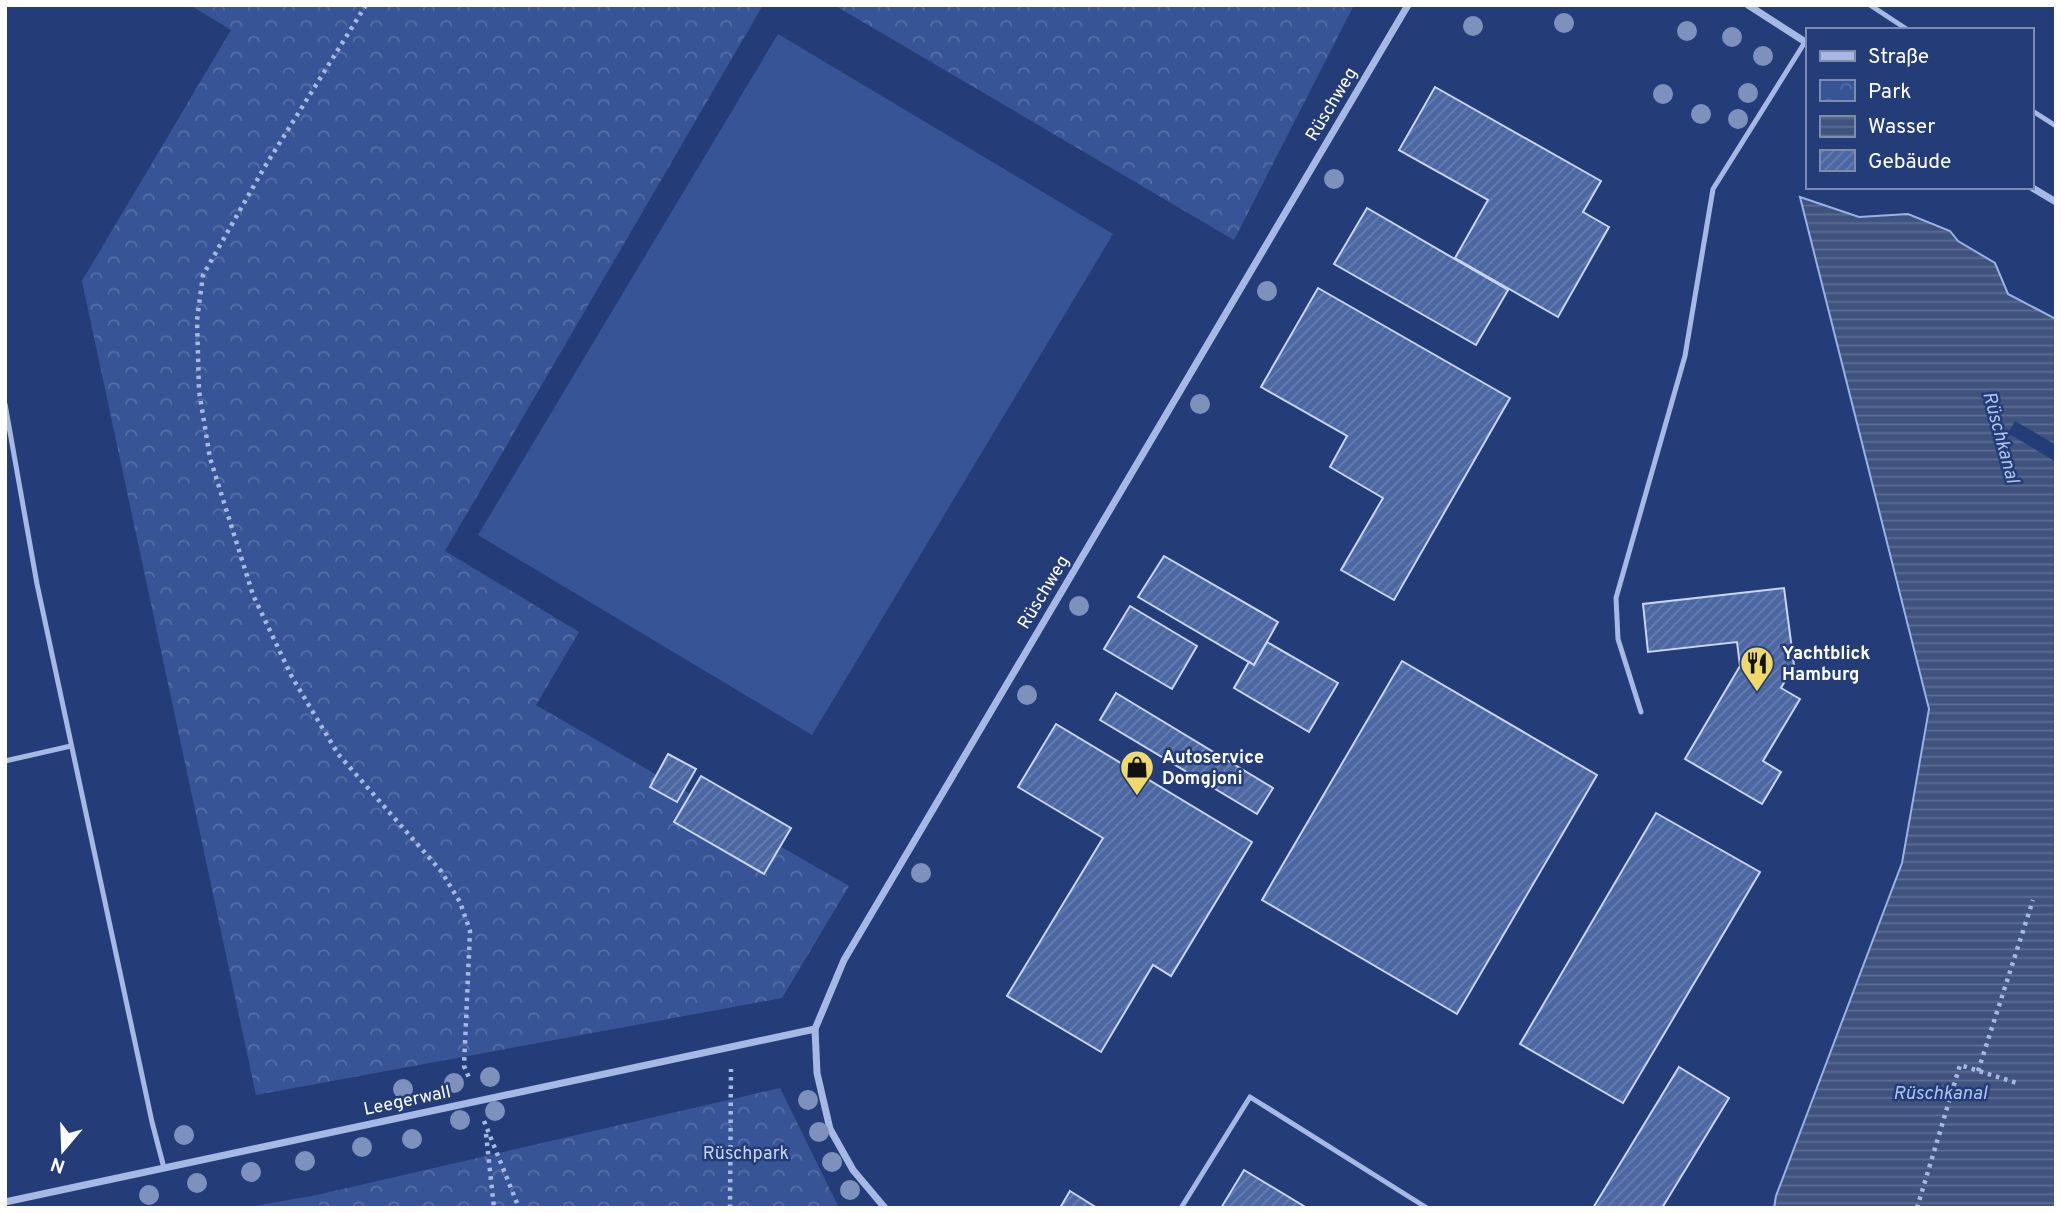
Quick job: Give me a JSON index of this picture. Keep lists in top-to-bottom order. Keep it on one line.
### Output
{"streets":{"street":["Rüschweg","Leegerwall"]},"crossings":[["Rüschweg","Leegerwall"]],"water":["Rüschkanal"],"parks":["Rüschpark"],"places":{"restaurant":["Yachtblick Hamburg"],"shop":["Autoservice Domgjoni"]},"legend":["Straße","Park","Wasser","Gebäude"],"north":"bottom"}
